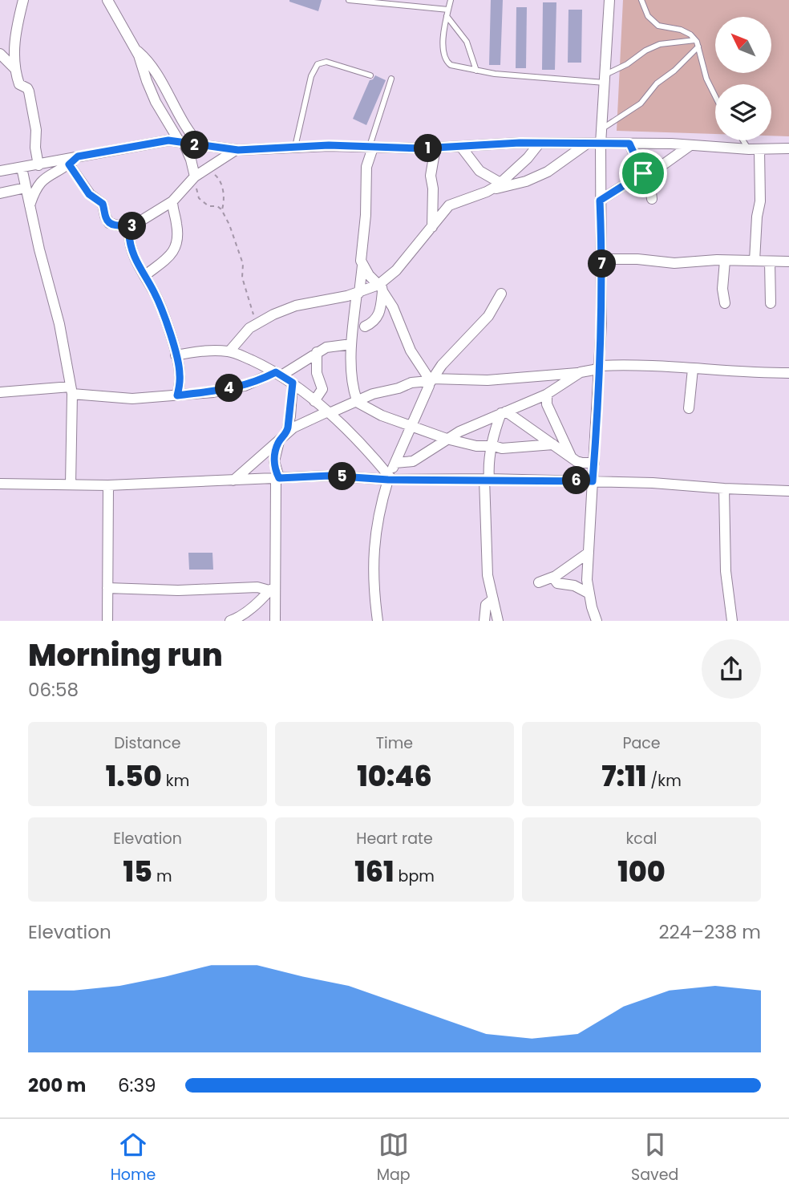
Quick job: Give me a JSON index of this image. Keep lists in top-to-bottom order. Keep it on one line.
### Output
{"north":"top left","page":{"pins":["2","1","3","7","4","5","6"],"heading":["Morning run","06:58"],"stats":[["Distance","1.50 km"],["Time","10:46"],["Pace","7:11 /km"],["Elevation","15 m"],["Heart rate","161 bpm"],["kcal","100"]],"chart":["Elevation","224–238 m"],"list":[{"name":"200 m","note":"6:39"}],"tabs":["Home","Map","Saved"]}}
